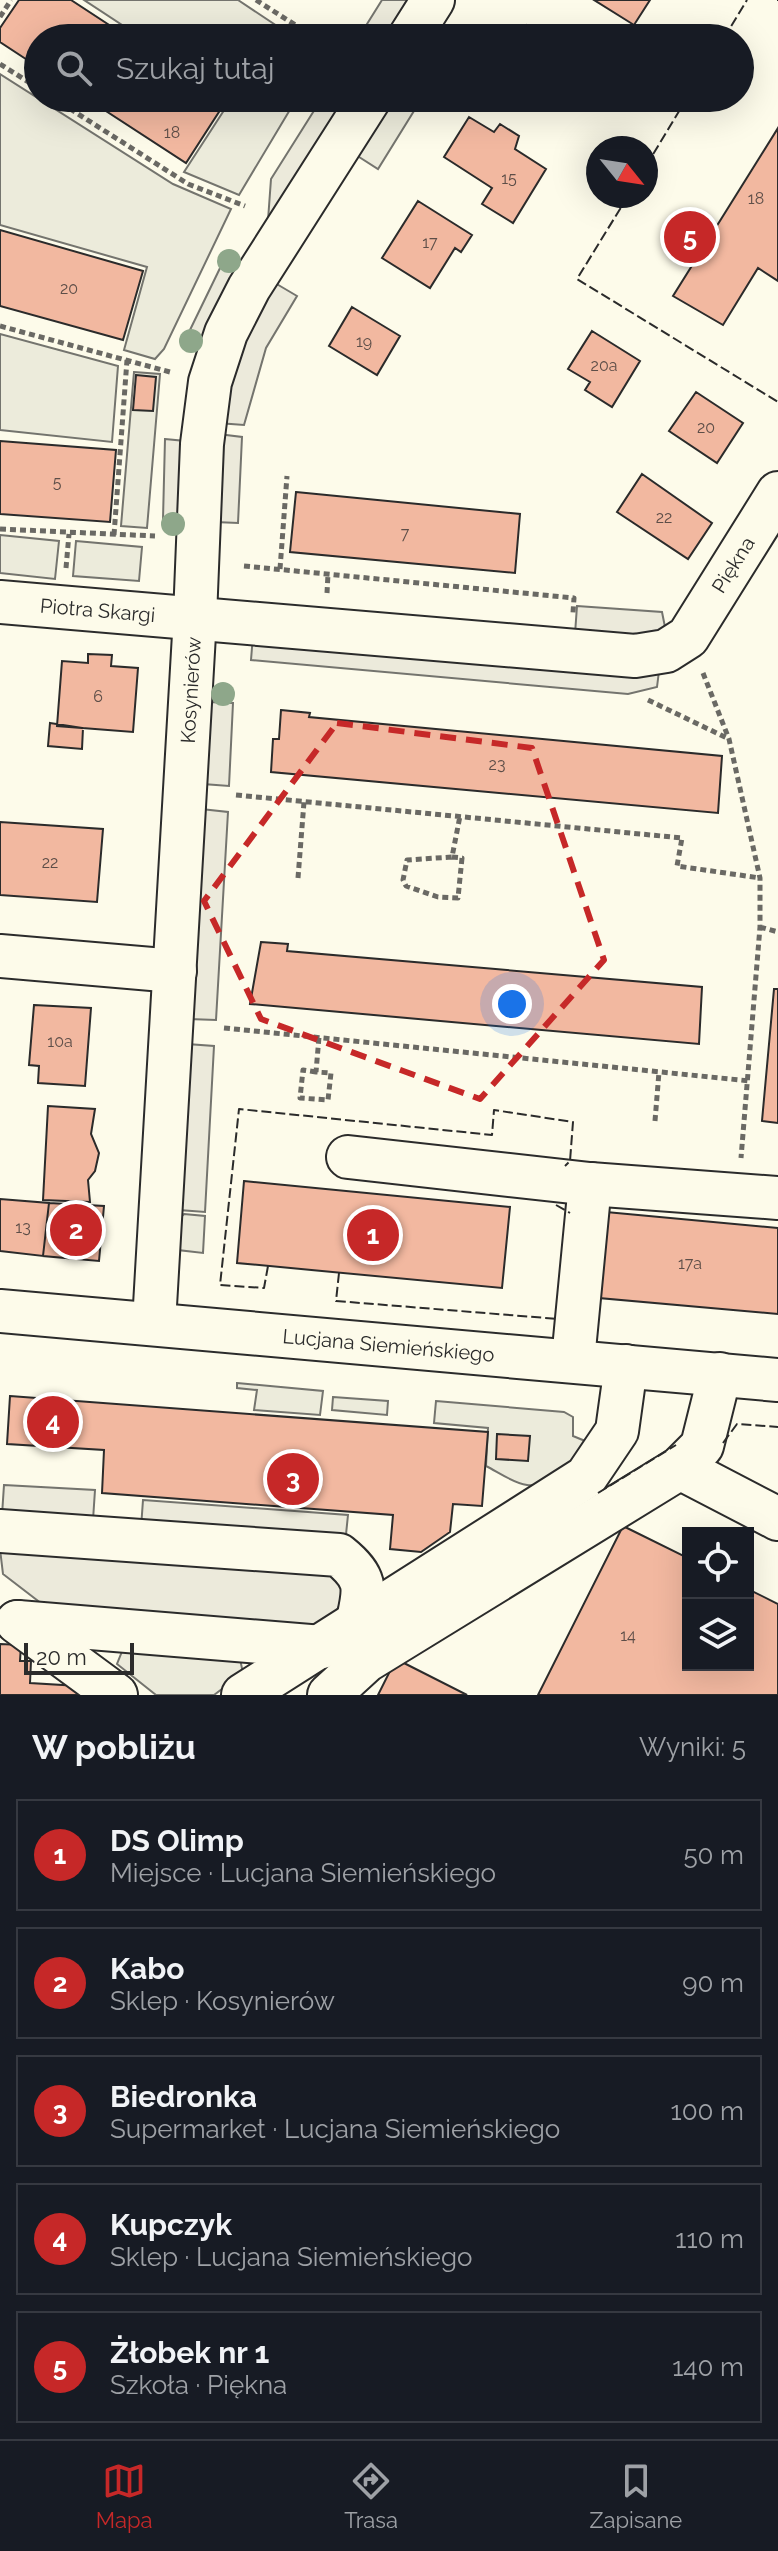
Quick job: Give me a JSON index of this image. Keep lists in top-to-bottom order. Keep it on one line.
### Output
{"streets":{"street":["Piękna","Piotra Skargi","Kosynierów","Lucjana Siemieńskiego"]},"crossings":[["Piękna","Piotra Skargi"],["Piotra Skargi","Kosynierów"],["Kosynierów","Lucjana Siemieńskiego"]],"house_numbers":["18","15","18","17","20","19","20a","20","5","22","7","6","23","22","10a","13","17a","14"],"scale_bar":"20 m","north":"bottom right","page":{"search":"Szukaj tutaj","pins":["5","2","1","4","3"],"scale":"20 m","heading":["W pobliżu","Wyniki: 5"],"list":[{"mark":"1","name":"DS Olimp","note":"Miejsce · Lucjana Siemieńskiego","value":"50 m"},{"mark":"2","name":"Kabo","note":"Sklep · Kosynierów","value":"90 m"},{"mark":"3","name":"Biedronka","note":"Supermarket · Lucjana Siemieńskiego","value":"100 m"},{"mark":"4","name":"Kupczyk","note":"Sklep · Lucjana Siemieńskiego","value":"110 m"},{"mark":"5","name":"Żłobek nr 1","note":"Szkoła · Piękna","value":"140 m"}],"nav":["Mapa","Trasa","Zapisane"]}}
